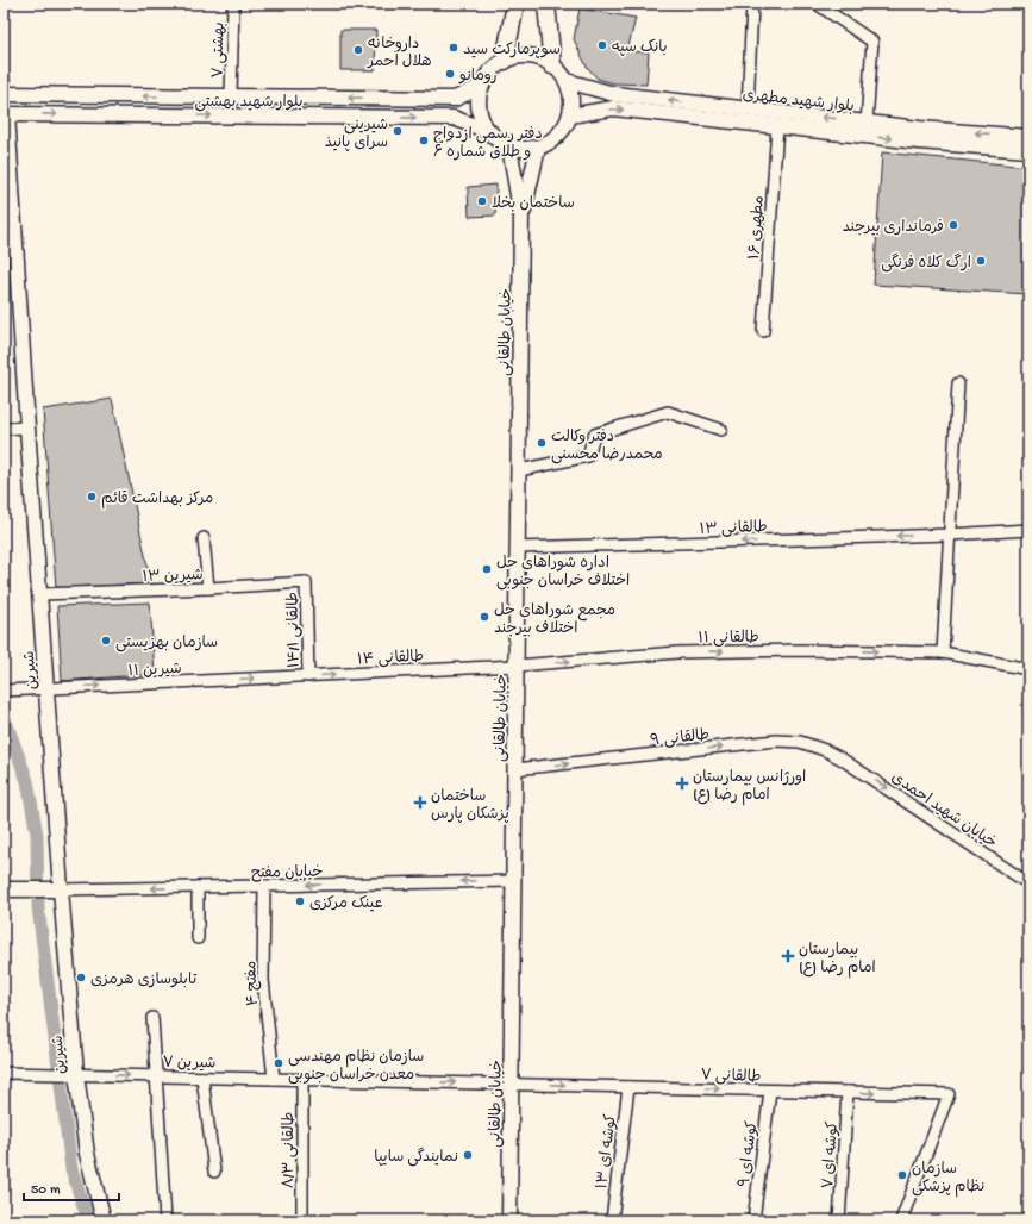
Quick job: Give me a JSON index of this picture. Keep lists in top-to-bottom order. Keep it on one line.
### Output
{"streets":{"main road":["بلوار شهید مطهری","بلوار شهید بهشتی","خیابان طالقانی","شیرین"],"street":["بهشتی ۷","مطهری ۱۶","طالقانی ۱۳","شیرین ۱۳","طالقانی ۱۴/۱","طالقانی ۱۱","طالقانی ۱۴","شیرین ۱۱","طالقانی ۹","خیابان شهید احمدی","خیابان مفتح","مفتح ۴","شیرین ۷","طالقانی ۷","طالقانی ۸/۳","کوشه ای ۱۳","کوشه ای ۹","کوشه ای ۷"]},"crossings":[["بهشتی ۷","بلوار شهید بهشتی"],["بلوار شهید مطهری","بلوار شهید بهشتی"],["بلوار شهید مطهری","مطهری ۱۶"],["بلوار شهید بهشتی","شیرین"],["خیابان طالقانی","طالقانی ۱۳"],["خیابان طالقانی","طالقانی ۱۱"],["خیابان طالقانی","طالقانی ۱۴"],["خیابان طالقانی","طالقانی ۹"],["خیابان طالقانی","خیابان مفتح"],["خیابان طالقانی","شیرین ۷"],["خیابان طالقانی","طالقانی ۷"],["شیرین ۱۳","طالقانی ۱۴/۱"],["شیرین ۱۳","شیرین"],["طالقانی ۱۴/۱","طالقانی ۱۴"],["طالقانی ۱۱","طالقانی ۱۴"],["طالقانی ۱۴","شیرین ۱۱"],["شیرین ۱۱","شیرین"],["شیرین","خیابان مفتح"],["شیرین","شیرین ۷"],["طالقانی ۹","خیابان شهید احمدی"],["خیابان مفتح","مفتح ۴"],["مفتح ۴","شیرین ۷"],["شیرین ۷","طالقانی ۷"],["شیرین ۷","طالقانی ۸/۳"],["طالقانی ۷","کوشه ای ۱۳"],["طالقانی ۷","کوشه ای ۹"],["طالقانی ۷","کوشه ای ۷"]],"one_way":["طالقانی ۱۳","طالقانی ۱۱","طالقانی ۱۴","شیرین ۱۱","طالقانی ۹","خیابان شهید احمدی","خیابان مفتح","شیرین ۷"],"places":{"other":["بانک سپه","سوپرمارکت سید","داروخانه هلال احمر","رومانو","شیرینی سرای پانیذ","دفتر رسمی ازدواج و طلاق شماره ۶","ساختمان بخلا","فرمانداری بیرجند","ارگ کلاه فرنگی","دفتر وکالت محمدرضا محسنی","مرکز بهداشت قائم","اداره شوراهای حل اختلاف خراسان جنوبی","مجمع شوراهای حل اختلاف بیرجند","سازمان بهزیستی","عینک مرکزی","تابلوسازی هرمزی","سازمان نظام مهندسی معدن خراسان جنوبی","نمایندگی سایپا","سازمان نظام پزشکی"],"health":["اورژانس بیمارستان امام رضا (ع)","ساختمان پزشکان پارس","بیمارستان امام رضا (ع)"]},"scale_bar":"50 m"}
